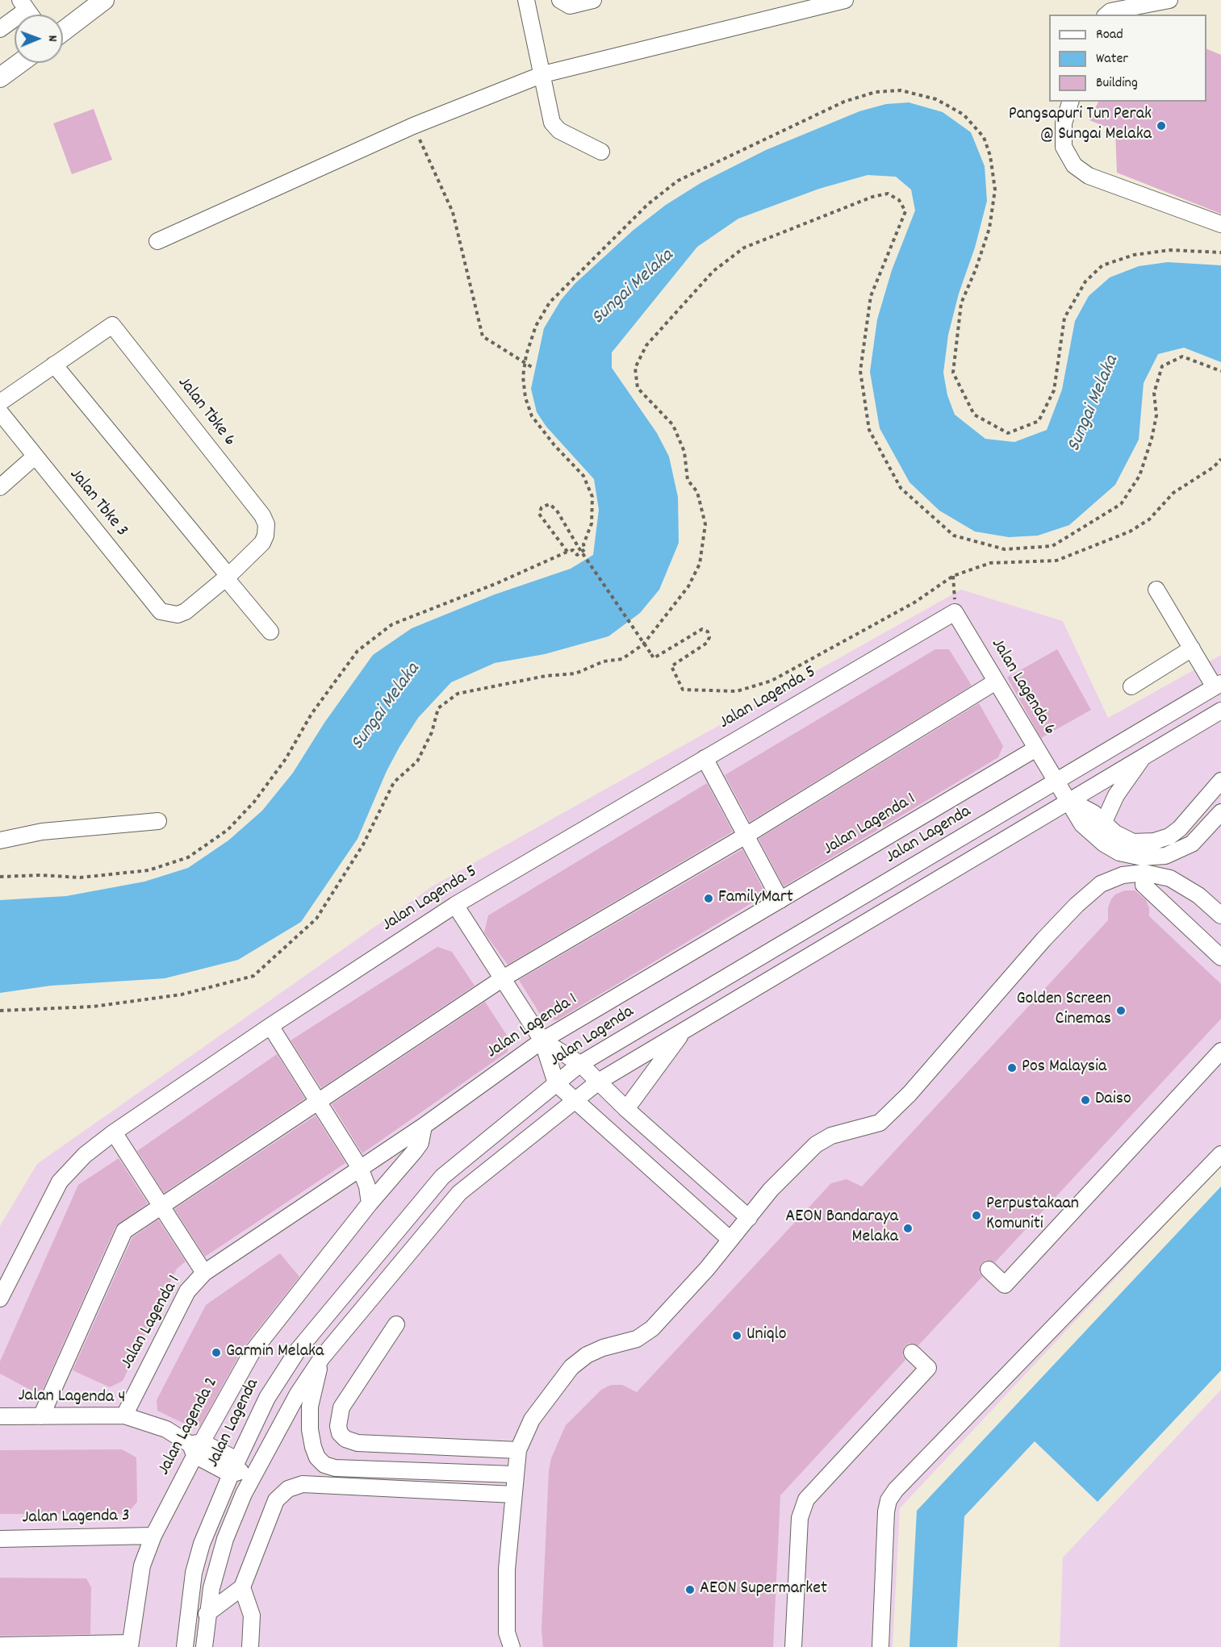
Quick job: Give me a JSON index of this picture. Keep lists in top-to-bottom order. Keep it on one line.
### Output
{"streets":{"street":["Jalan Tbke 6","Jalan Tbke 3","Jalan Lagenda 6","Jalan Lagenda 5","Jalan Lagenda 1","Jalan Lagenda","Jalan Lagenda 4","Jalan Lagenda 2","Jalan Lagenda 3"]},"crossings":[["Jalan Tbke 6","Jalan Tbke 3"],["Jalan Lagenda 6","Jalan Lagenda 5"],["Jalan Lagenda 6","Jalan Lagenda 1"],["Jalan Lagenda 6","Jalan Lagenda"],["Jalan Lagenda 1","Jalan Lagenda 4"],["Jalan Lagenda 1","Jalan Lagenda 2"],["Jalan Lagenda","Jalan Lagenda 4"],["Jalan Lagenda 4","Jalan Lagenda 2"],["Jalan Lagenda 2","Jalan Lagenda 3"]],"water":["Sungai Melaka"],"places":["Pangsapuri Tun Perak @ Sungai Melaka","FamilyMart","Golden Screen Cinemas","Pos Malaysia","Daiso","Perpustakaan Komuniti","AEON Bandaraya Melaka","Uniqlo","Garmin Melaka","AEON Supermarket"],"legend":["Road","Water","Building"],"north":"right"}
